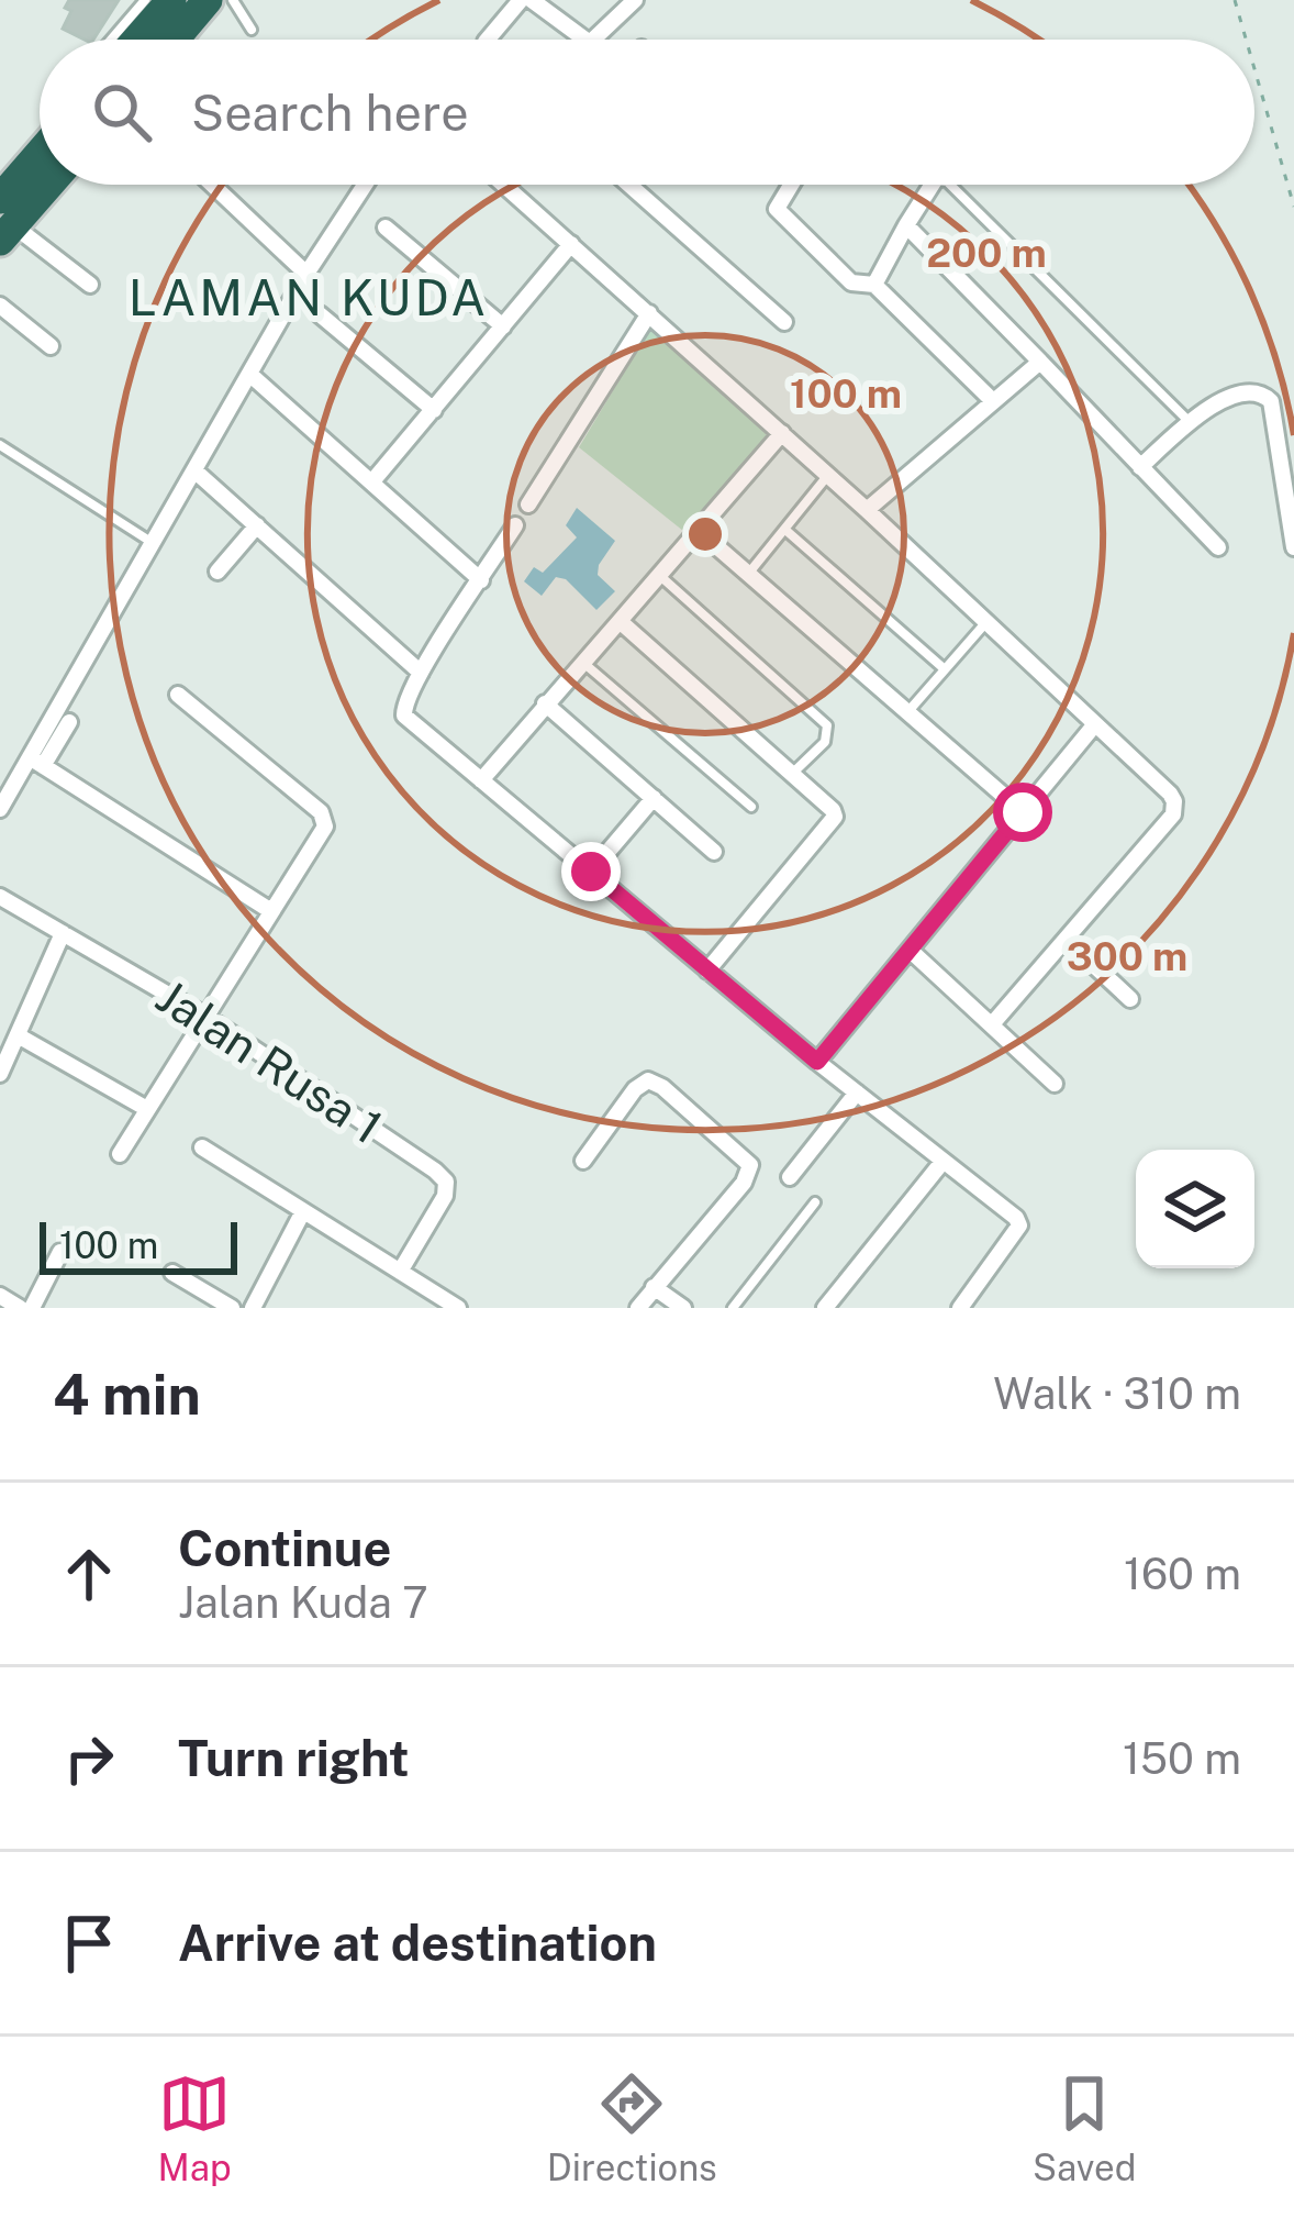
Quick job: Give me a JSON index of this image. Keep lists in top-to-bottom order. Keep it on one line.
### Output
{"streets":{"street":["Jalan Rusa 1"]},"districts":["LAMAN KUDA"],"scale_bar":"100 m","page":{"search":"Search here","scale":"100 m","heading":["4 min","Walk · 310 m"],"list":[["Continue","Jalan Kuda 7","160 m"],["Turn right","150 m"],"Arrive at destination"],"nav":["Map","Directions","Saved"]},"rings":["200 m","100 m","300 m"]}
